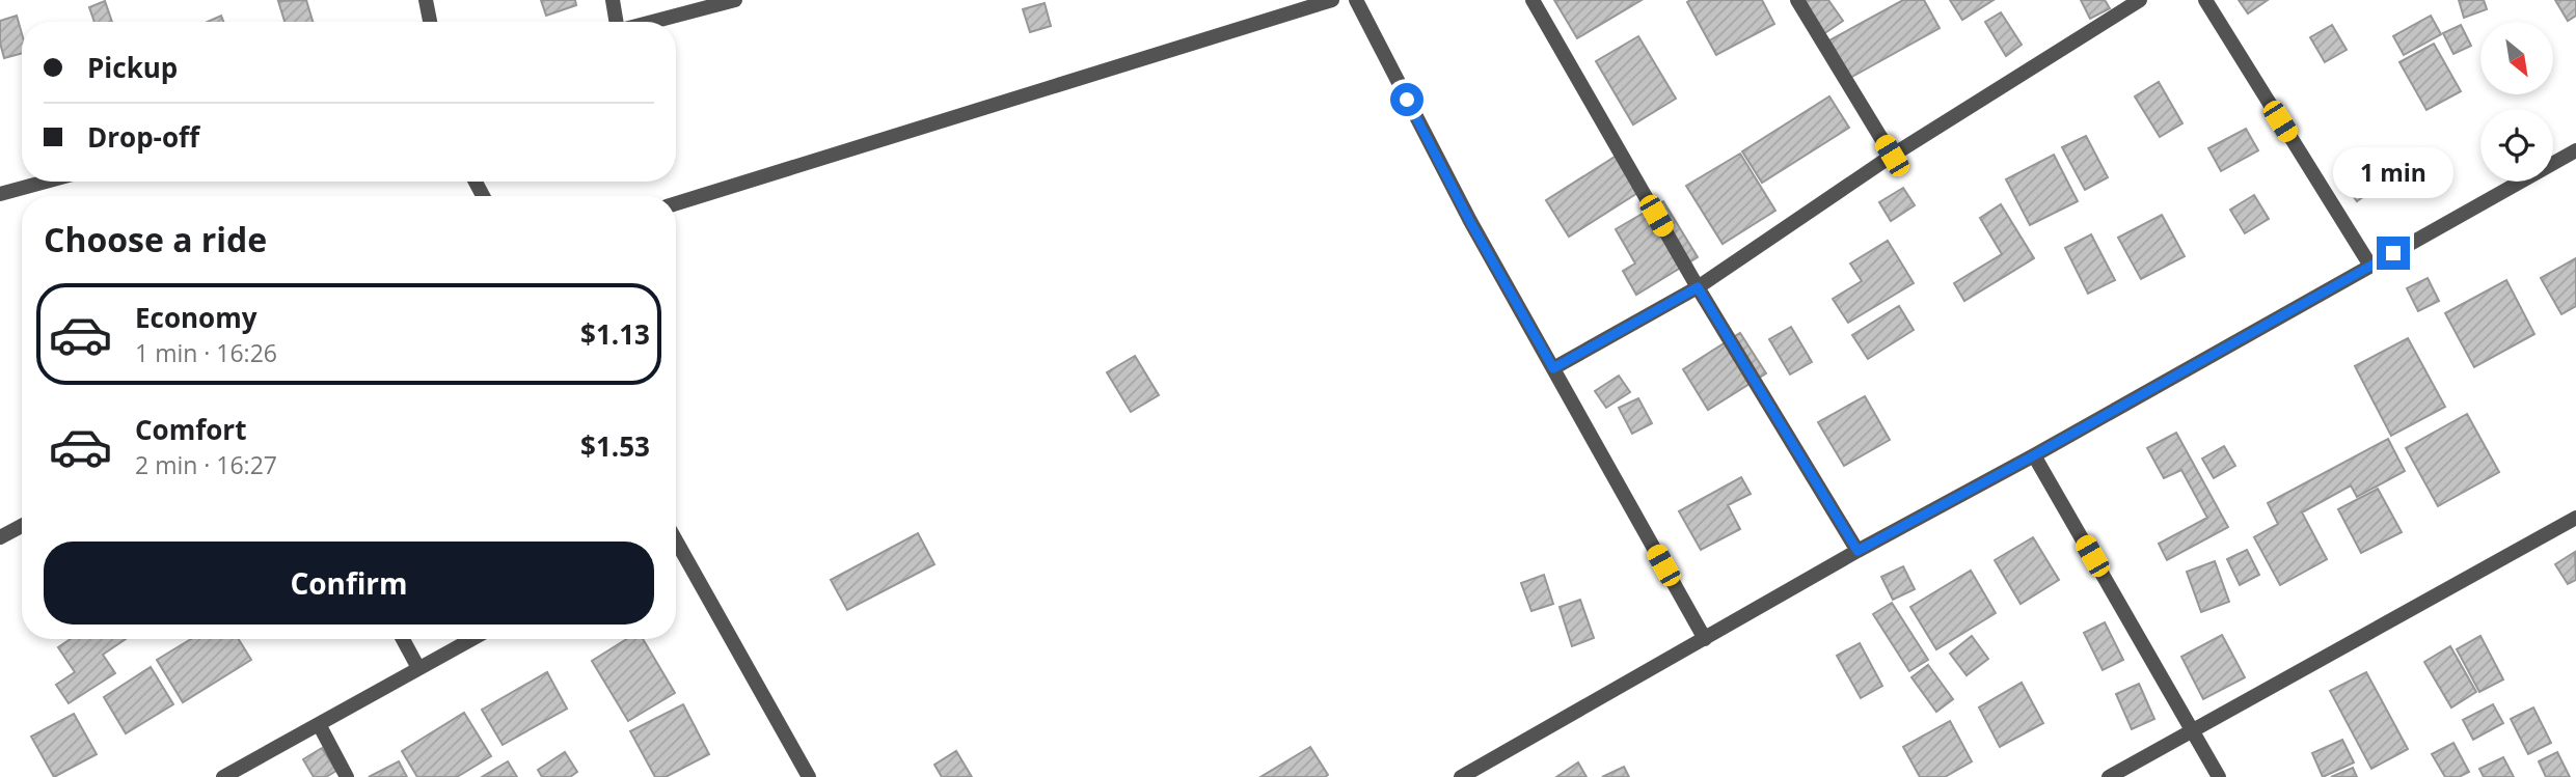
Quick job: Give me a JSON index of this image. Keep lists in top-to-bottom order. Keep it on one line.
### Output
{"north":"bottom right","page":{"banner":["Pickup","Drop-off"],"bubble":"1 min","heading":"Choose a ride","list":[{"name":"Economy","note":"1 min · 16:26","value":"$1.13"},{"name":"Comfort","note":"2 min · 16:27","value":"$1.53"}],"buttons":"Confirm"}}
